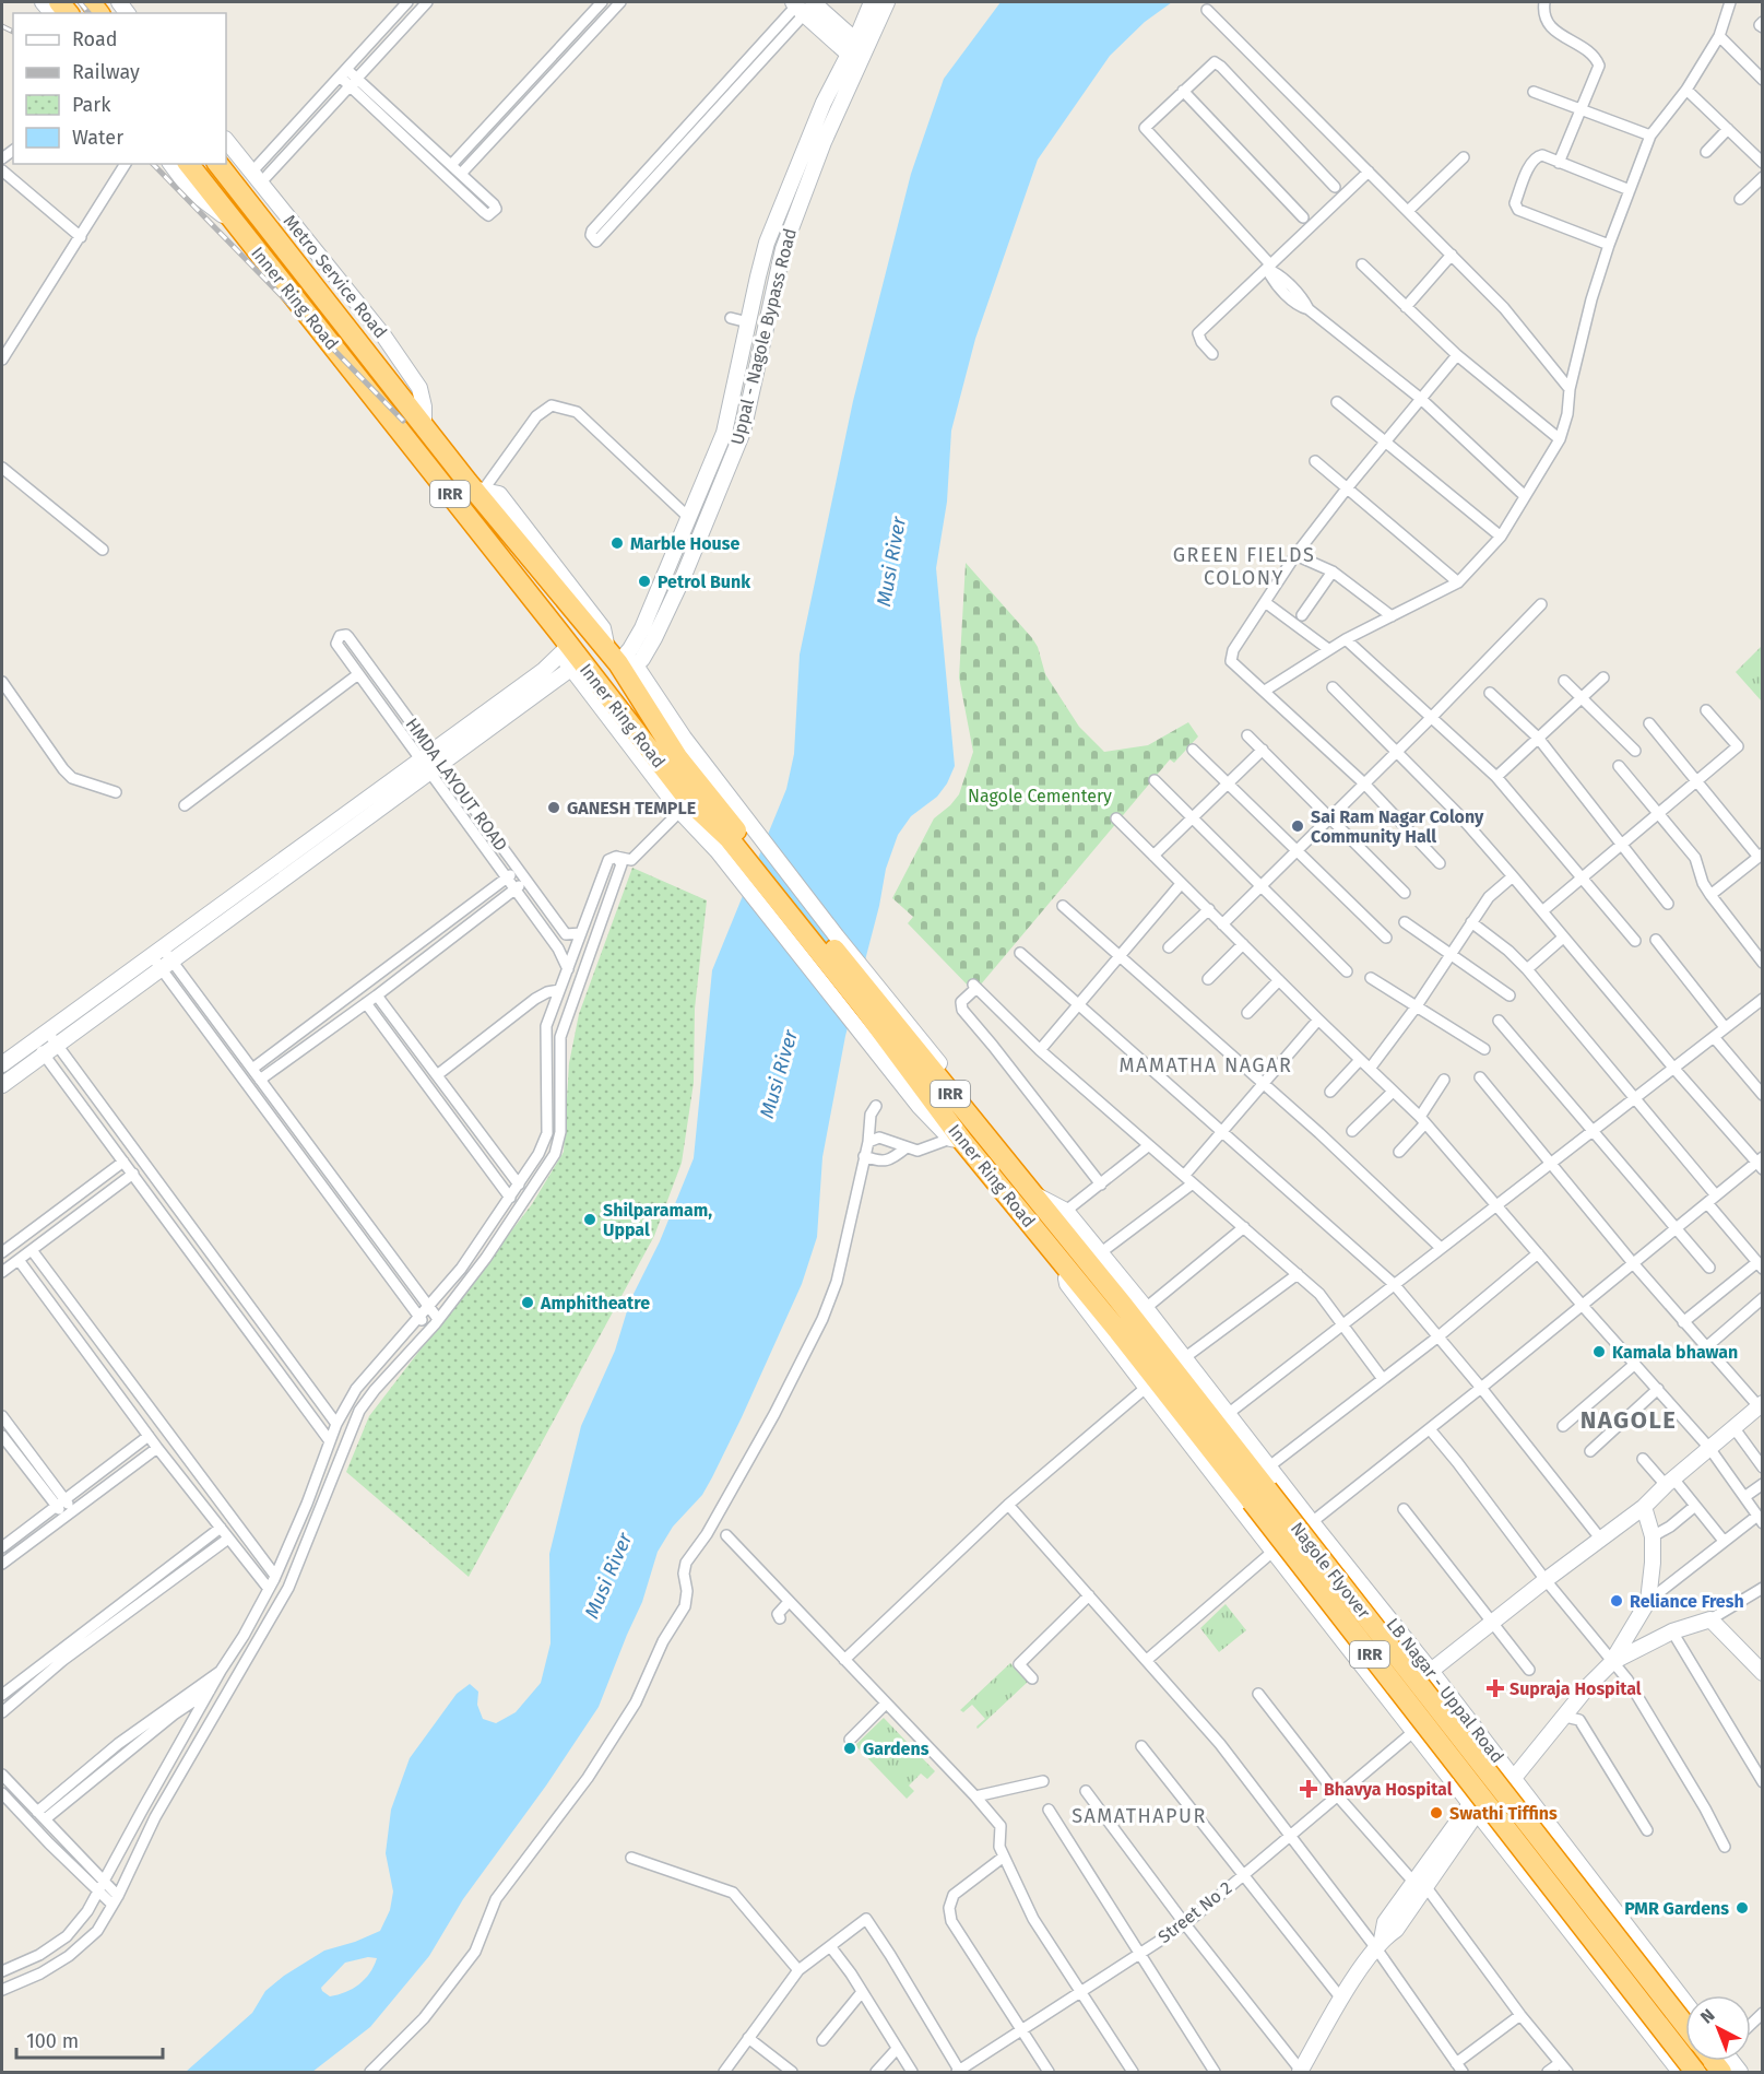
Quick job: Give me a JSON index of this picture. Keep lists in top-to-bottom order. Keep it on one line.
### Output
{"streets":{"highway":["Inner Ring Road","IRR","Nagole Flyover"],"street":["Metro Service Road","Uppal - Nagole Bypass Road","HMDA LAYOUT ROAD","LB Nagar - Uppal Road","Street No 2"]},"crossings":[["Metro Service Road","Inner Ring Road"],["Inner Ring Road","Uppal - Nagole Bypass Road"],["Inner Ring Road","Nagole Flyover"],["Inner Ring Road","LB Nagar - Uppal Road"],["Nagole Flyover","LB Nagar - Uppal Road"]],"districts":["GREEN FIELDS COLONY","MAMATHA NAGAR","NAGOLE","SAMATHAPUR"],"water":["Musi River"],"parks":["Nagole Cementery"],"places":{"other":["Marble House","Petrol Bunk","GANESH TEMPLE","Sai Ram Nagar Colony Community Hall","Shilparamam, Uppal","Amphitheatre","Kamala bhawan","Reliance Fresh","Gardens","Swathi Tiffins","PMR Gardens"],"health":["Supraja Hospital","Bhavya Hospital"]},"legend":["Road","Railway","Park","Water"],"scale_bar":"100 m","north":"top left"}
